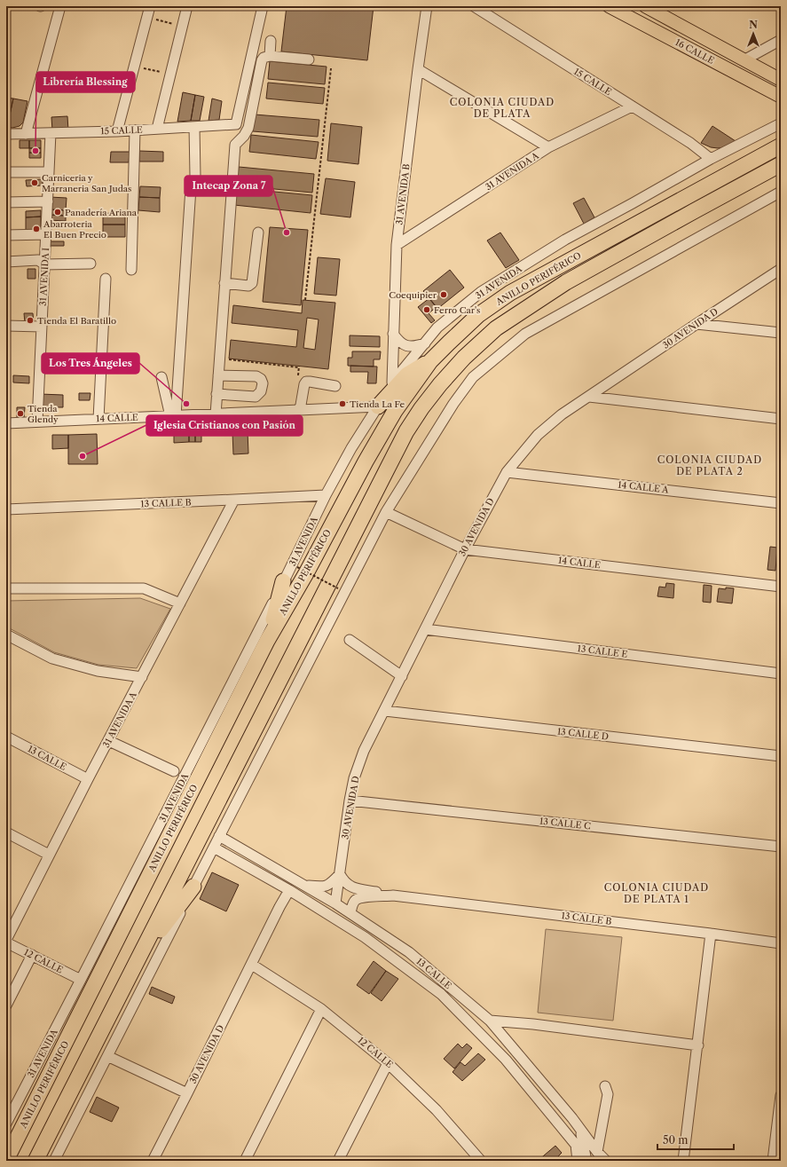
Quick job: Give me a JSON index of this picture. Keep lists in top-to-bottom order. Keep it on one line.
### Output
{"streets":{"highway":["ANILLO PERIFÉRICO"],"main road":["16 CALLE"],"street":["15 CALLE","31 AVENIDA A","31 AVENIDA B","31 AVENIDA I","31 AVENIDA","30 AVENIDA D","14 CALLE","14 CALLE A","13 CALLE B","13 CALLE E","13 CALLE D","13 CALLE","13 CALLE C","12 CALLE"]},"crossings":[["15 CALLE","31 AVENIDA A"],["15 CALLE","31 AVENIDA I"],["15 CALLE","31 AVENIDA"],["31 AVENIDA A","31 AVENIDA B"],["31 AVENIDA A","13 CALLE B"],["31 AVENIDA A","13 CALLE"],["31 AVENIDA B","31 AVENIDA"],["31 AVENIDA I","14 CALLE"],["31 AVENIDA","14 CALLE"],["31 AVENIDA","13 CALLE B"],["31 AVENIDA","12 CALLE"],["30 AVENIDA D","14 CALLE"],["30 AVENIDA D","14 CALLE A"],["30 AVENIDA D","13 CALLE B"],["30 AVENIDA D","13 CALLE E"],["30 AVENIDA D","13 CALLE D"],["30 AVENIDA D","13 CALLE"],["30 AVENIDA D","13 CALLE C"],["30 AVENIDA D","12 CALLE"],["13 CALLE B","13 CALLE"]],"districts":["COLONIA CIUDAD DE PLATA","COLONIA CIUDAD DE PLATA 2","COLONIA CIUDAD DE PLATA 1"],"places":["Librería Blessing","Carniceria y Marraneria San Judas","Panadería Ariana","Abarroteria El Buen Precio","Intecap Zona 7","Coequipier","Ferro Car's","Tienda El Baratillo","Los Tres Ángeles","Tienda La Fe","Tienda Glendy","Iglesia Cristianos con Pasión"],"scale_bar":"50 m","north":"top"}
